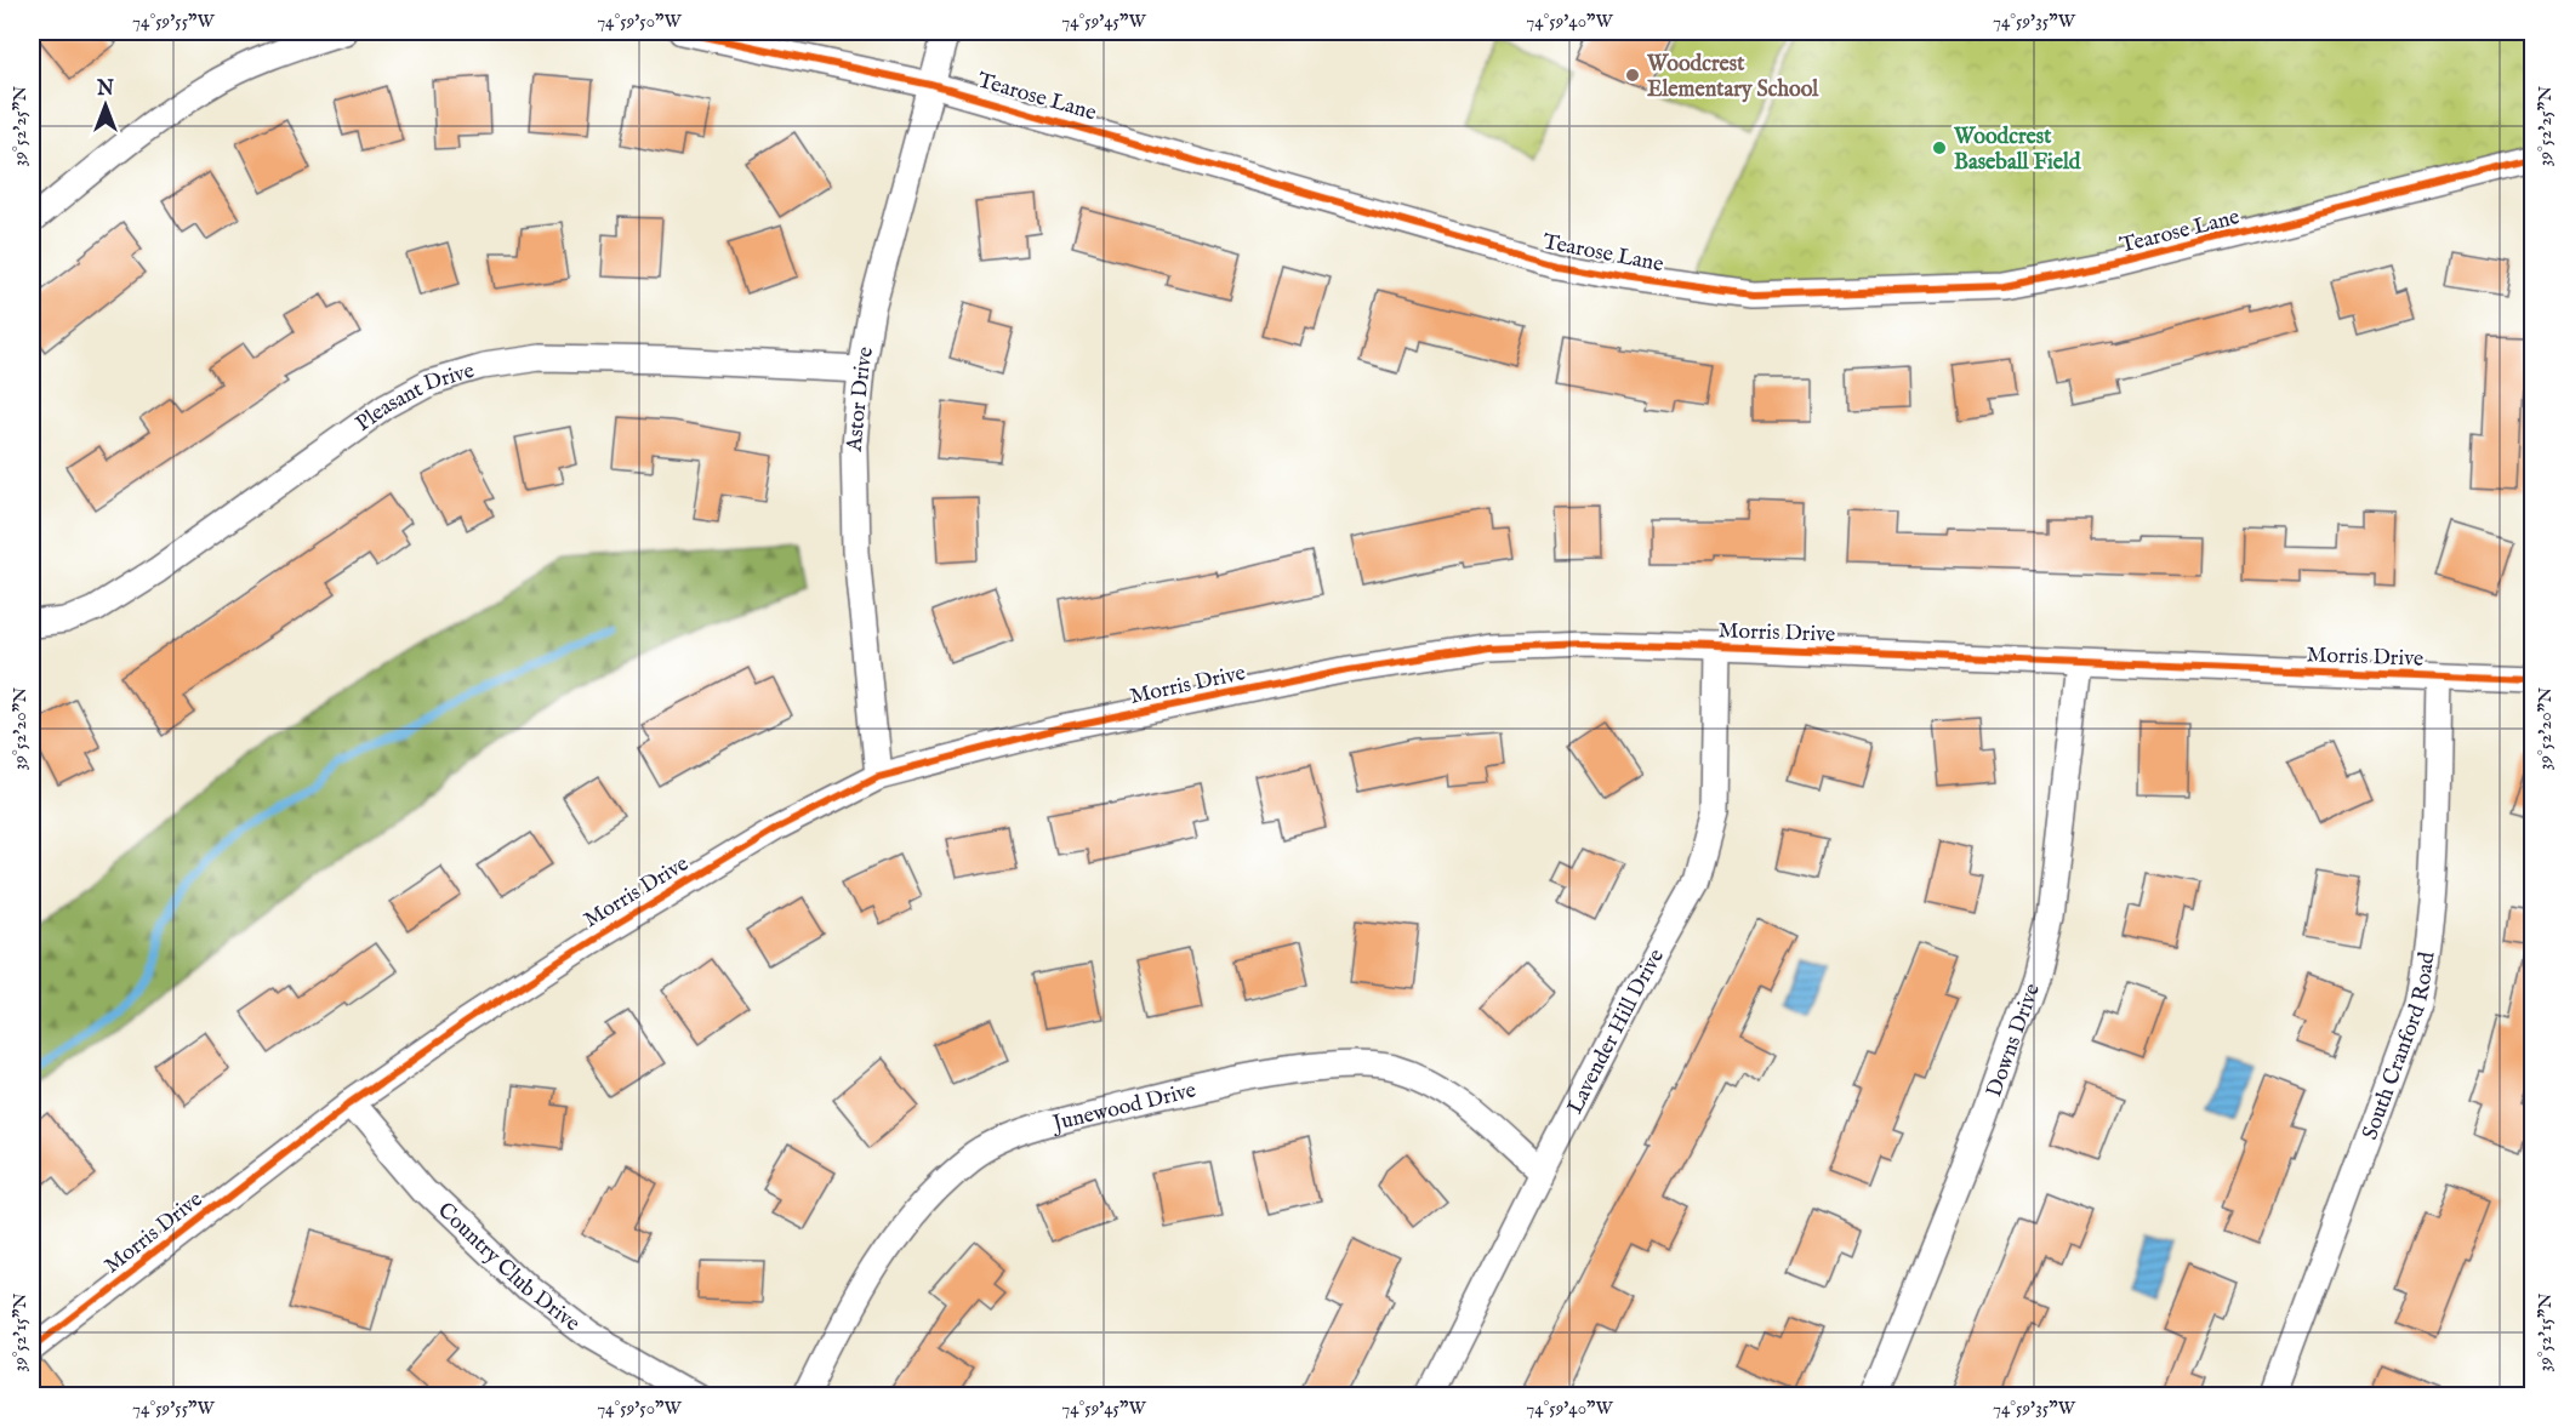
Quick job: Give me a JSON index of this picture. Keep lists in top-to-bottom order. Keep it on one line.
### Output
{"streets":{"street":["Tearose Lane","Pleasant Drive","Astor Drive","Morris Drive","Lavender Hill Drive","Downs Drive","South Cranford Road","Junewood Drive","Country Club Drive"]},"crossings":[["Tearose Lane","Astor Drive"],["Pleasant Drive","Astor Drive"],["Astor Drive","Morris Drive"],["Morris Drive","Lavender Hill Drive"],["Morris Drive","Downs Drive"],["Morris Drive","South Cranford Road"],["Morris Drive","Country Club Drive"],["Lavender Hill Drive","Junewood Drive"]],"places":["Woodcrest Elementary School","Woodcrest Baseball Field"],"north":"top","coordinates":["74°59'55\"W","74°59'50\"W","74°59'45\"W","74°59'40\"W","74°59'35\"W","39°52'25\"N","39°52'20\"N","39°52'15\"N"]}
